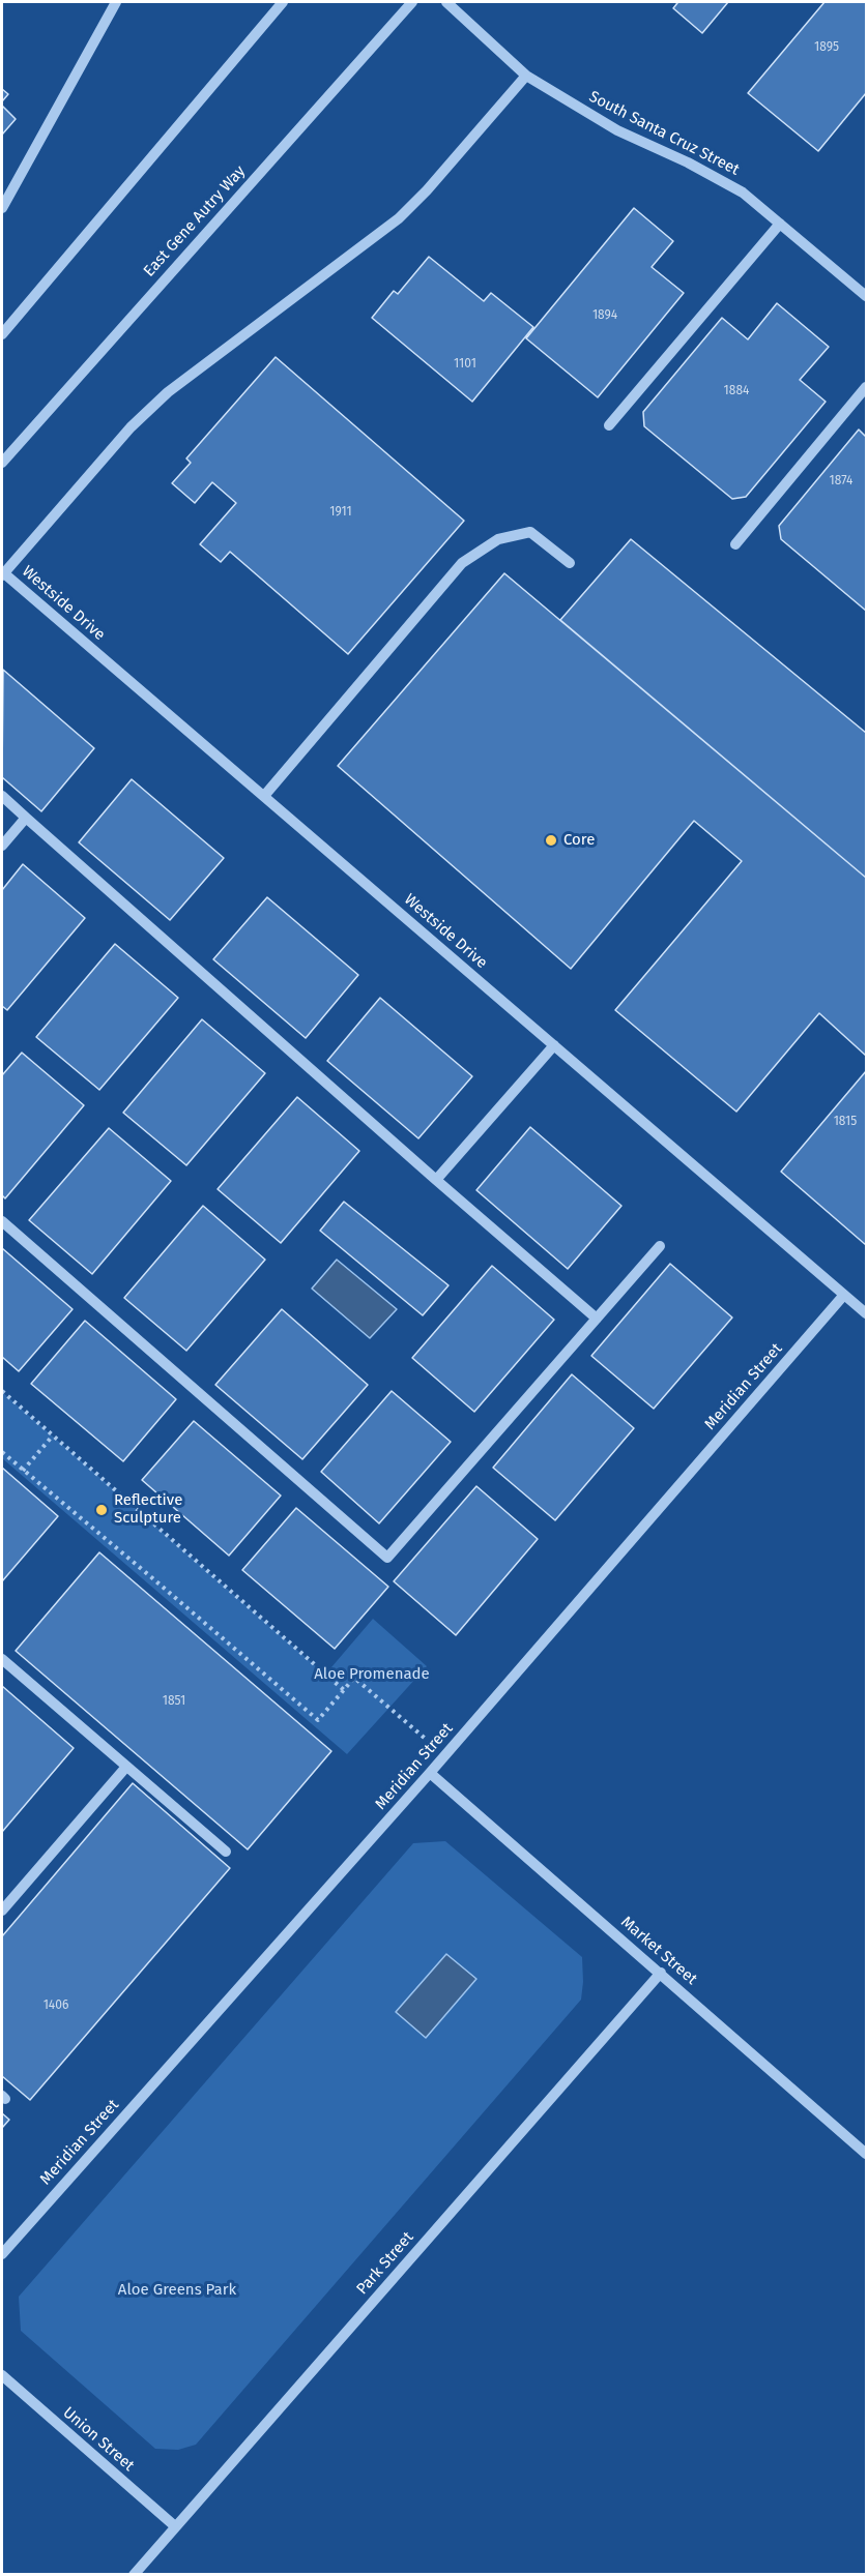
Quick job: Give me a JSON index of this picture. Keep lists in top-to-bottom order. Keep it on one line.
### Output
{"streets":{"street":["South Santa Cruz Street","East Gene Autry Way","Westside Drive","Meridian Street","Market Street","Park Street","Union Street"]},"crossings":[["Westside Drive","Meridian Street"],["Meridian Street","Market Street"],["Market Street","Park Street"],["Park Street","Union Street"]],"parks":["Aloe Promenade","Aloe Greens Park"],"places":["Core","Reflective Sculpture"],"house_numbers":["1895","1894","1101","1884","1874","1911","1815","1851","1406"]}
